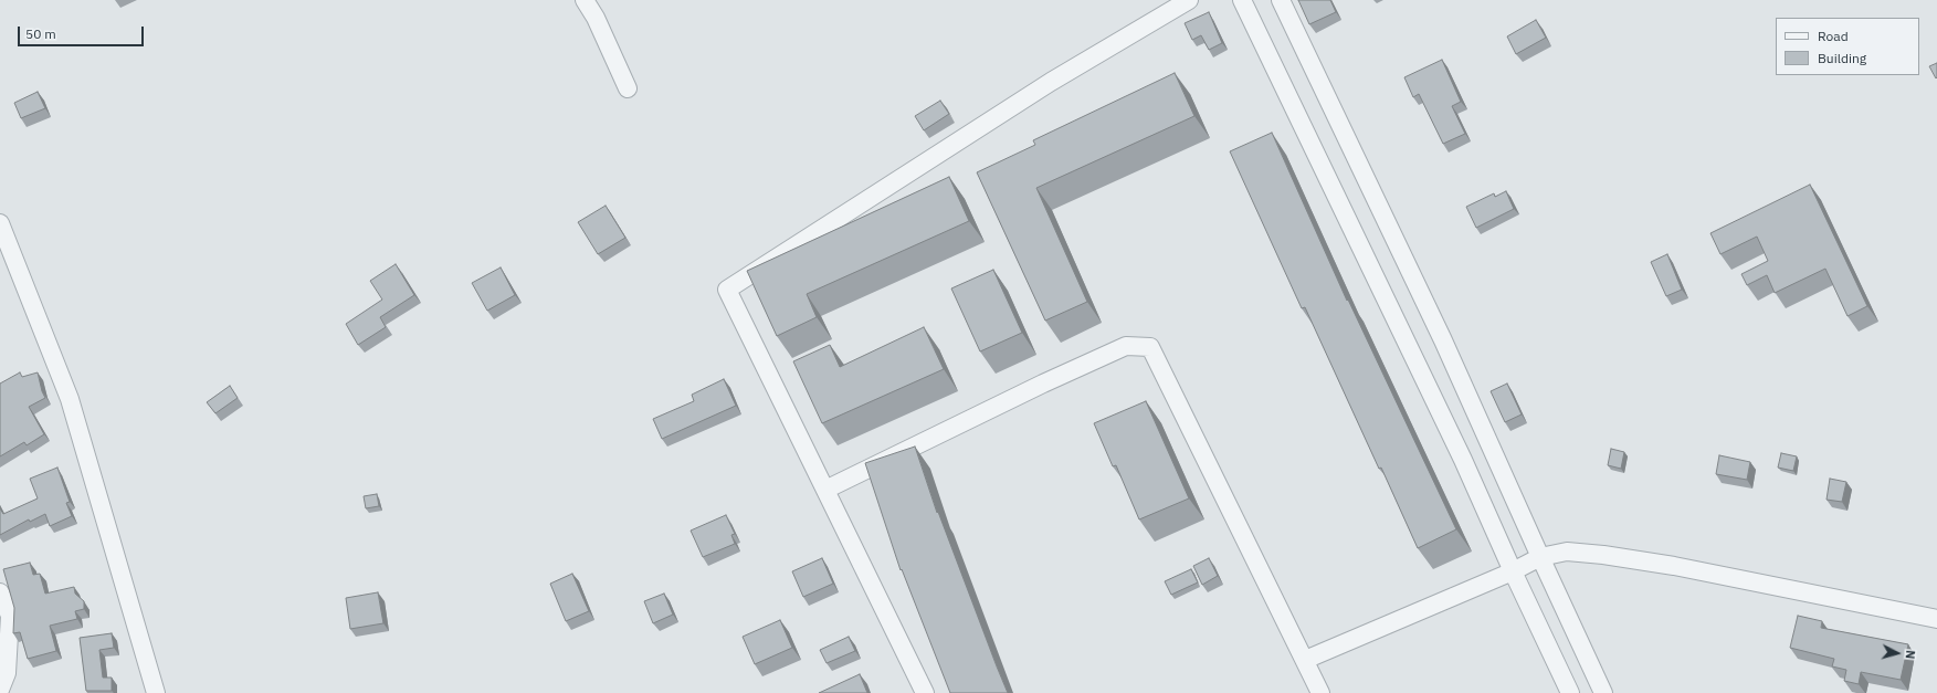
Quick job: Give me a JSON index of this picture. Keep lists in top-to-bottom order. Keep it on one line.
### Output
{"legend":["Road","Building"],"scale_bar":"50 m","north":"right"}
